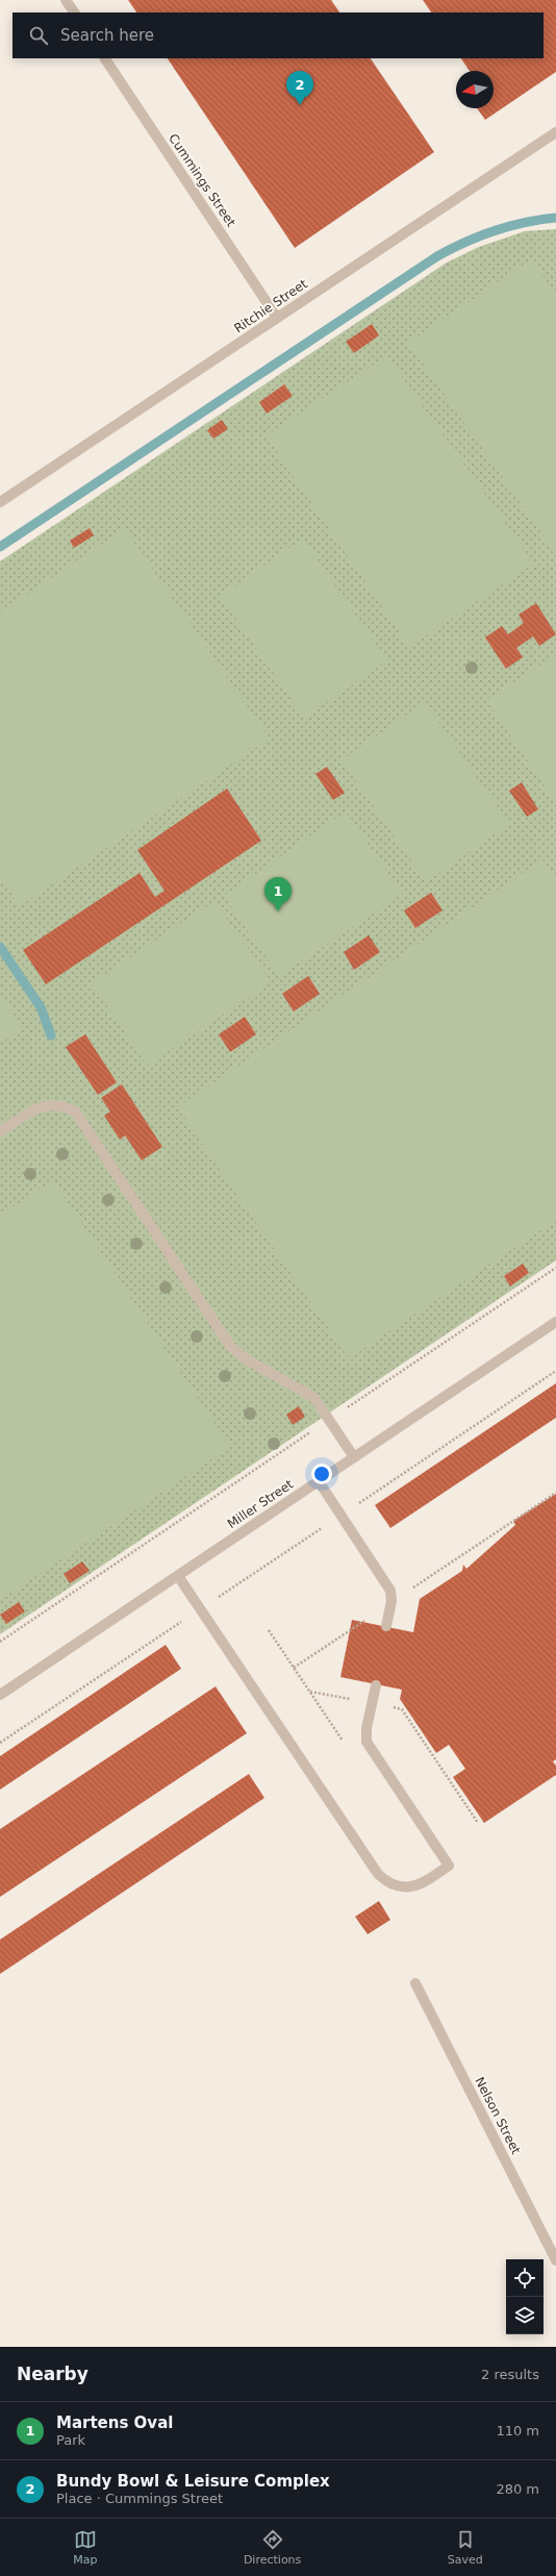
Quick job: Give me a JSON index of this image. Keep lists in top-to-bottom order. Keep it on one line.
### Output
{"streets":{"street":["Cummings Street","Ritchie Street","Miller Street","Nelson Street"]},"crossings":[["Cummings Street","Ritchie Street"]],"north":"left","page":{"search":"Search here","pins":["2","1"],"heading":["Nearby","2 results"],"list":[{"mark":"1","name":"Martens Oval","note":"Park","value":"110 m"},{"mark":"2","name":"Bundy Bowl & Leisure Complex","note":"Place · Cummings Street","value":"280 m"}],"nav":["Map","Directions","Saved"]}}
